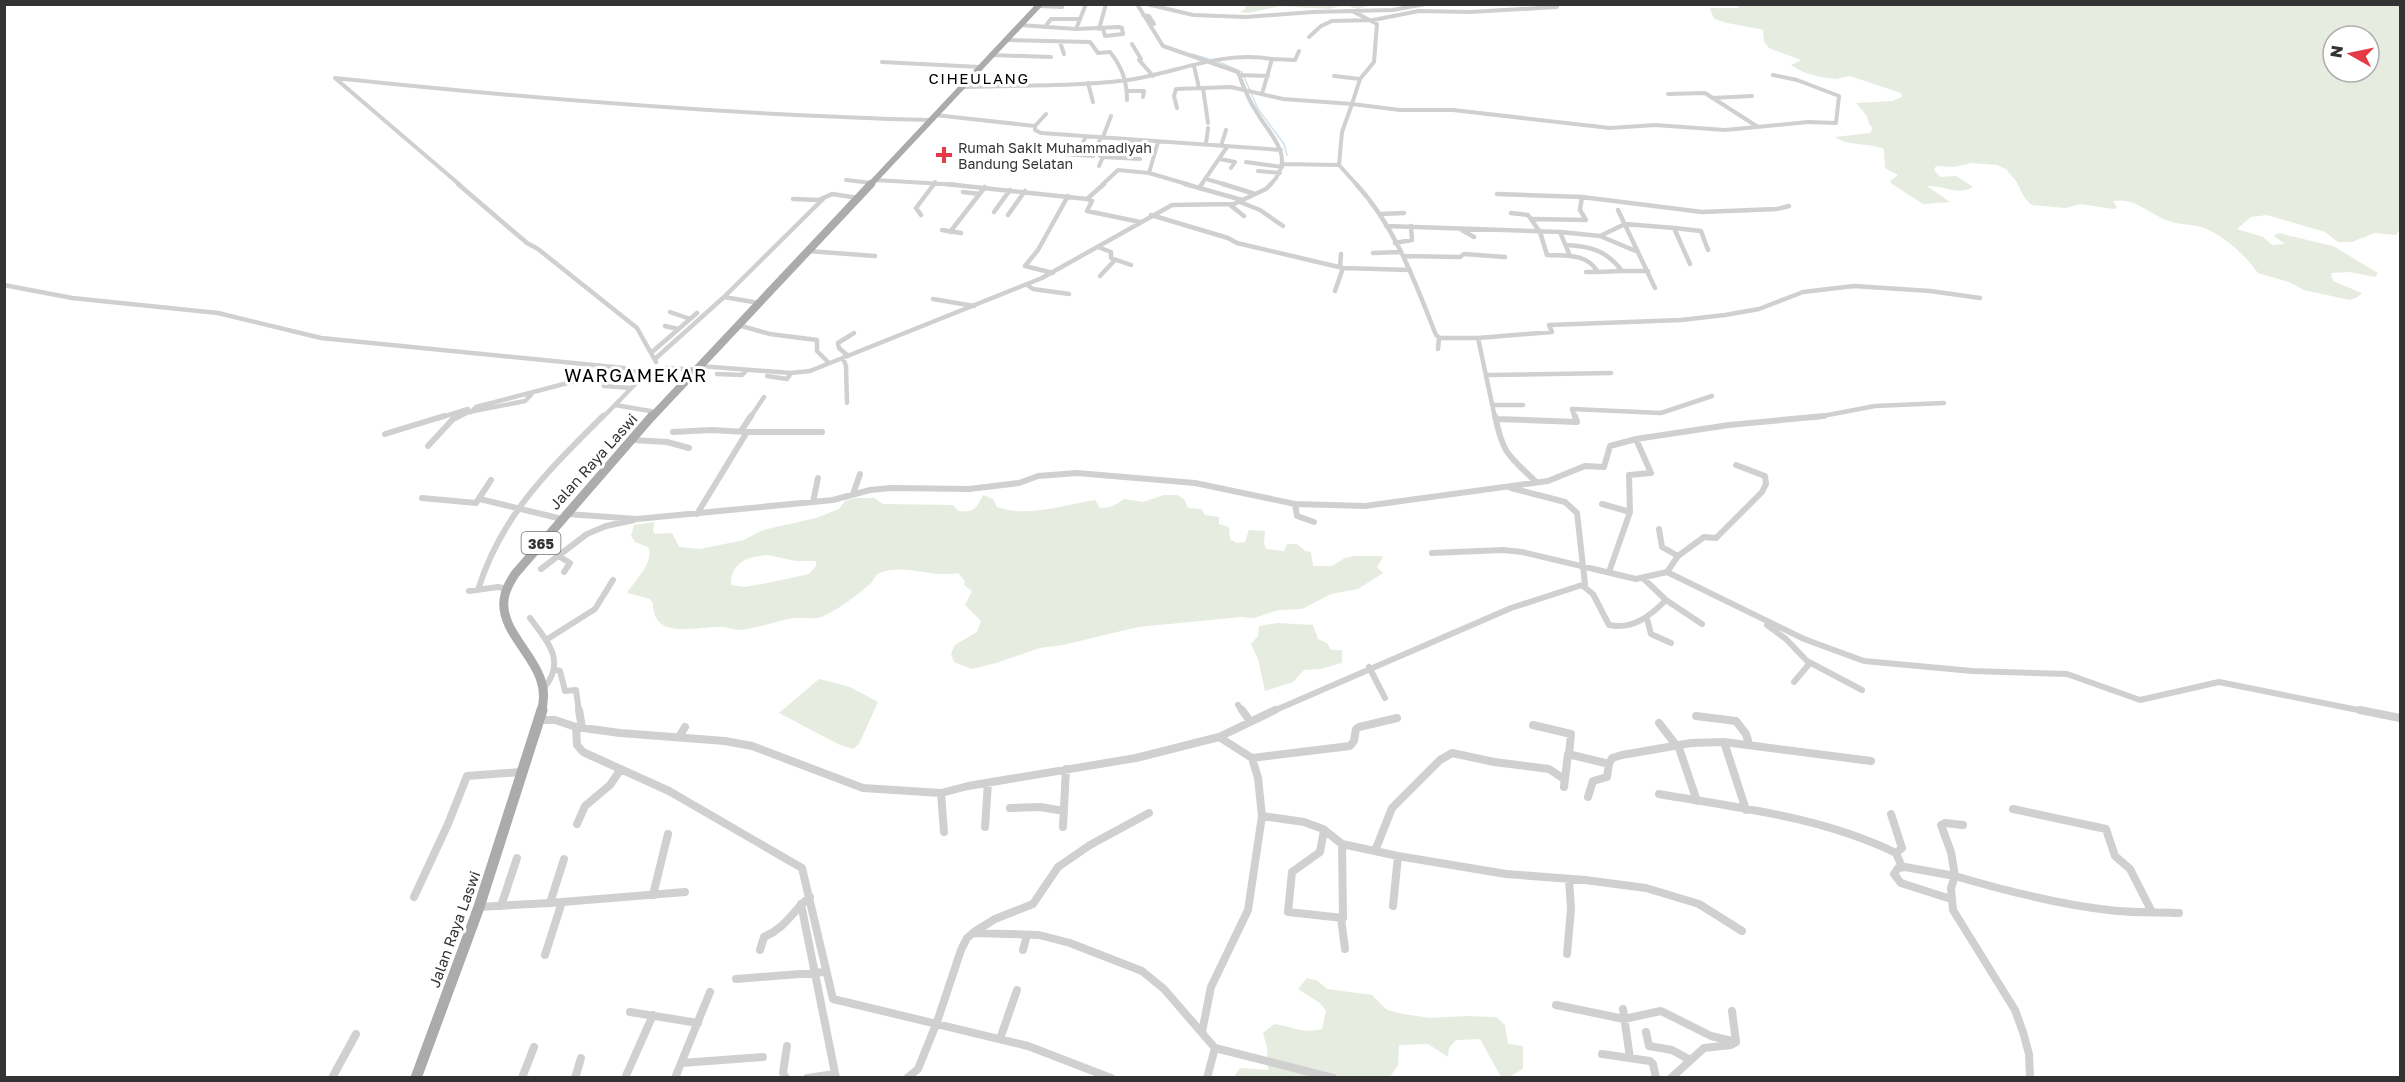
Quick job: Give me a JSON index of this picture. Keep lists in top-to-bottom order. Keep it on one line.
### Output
{"streets":{"main road":["Jalan Raya Laswi","365"]},"districts":["CIHEULANG","WARGAMEKAR"],"places":{"health":["Rumah Sakit Muhammadiyah Bandung Selatan"]},"north":"left"}
